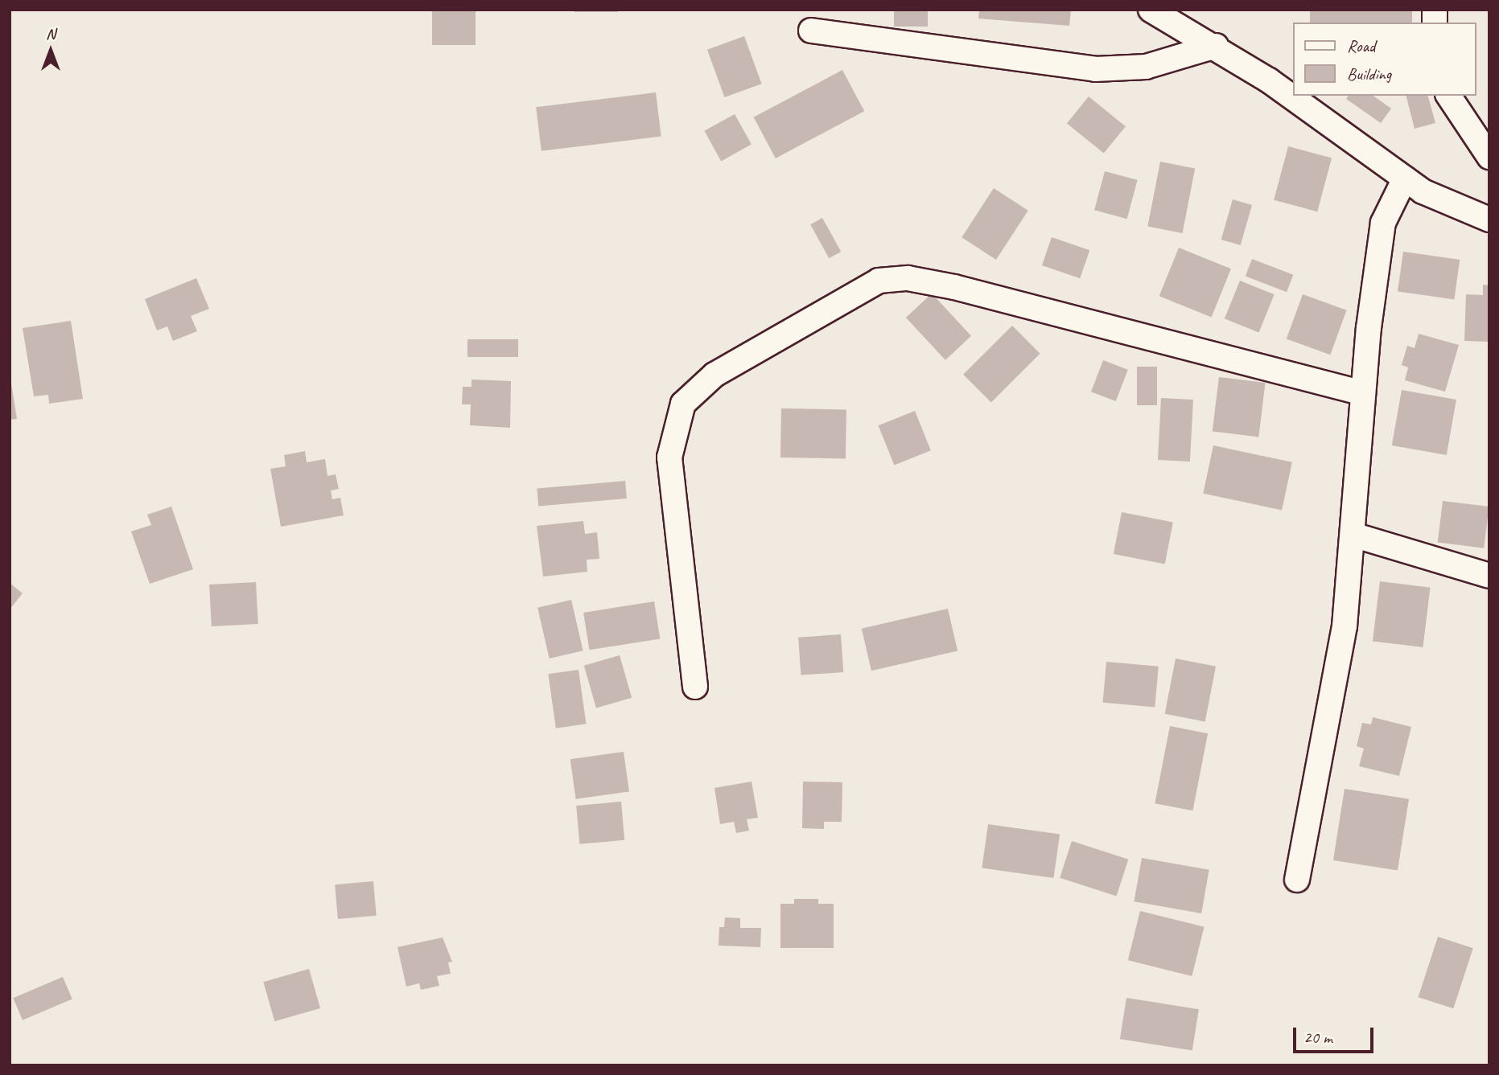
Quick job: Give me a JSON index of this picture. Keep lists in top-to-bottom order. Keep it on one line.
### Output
{"legend":["Road","Building"],"scale_bar":"20 m","north":"top"}
